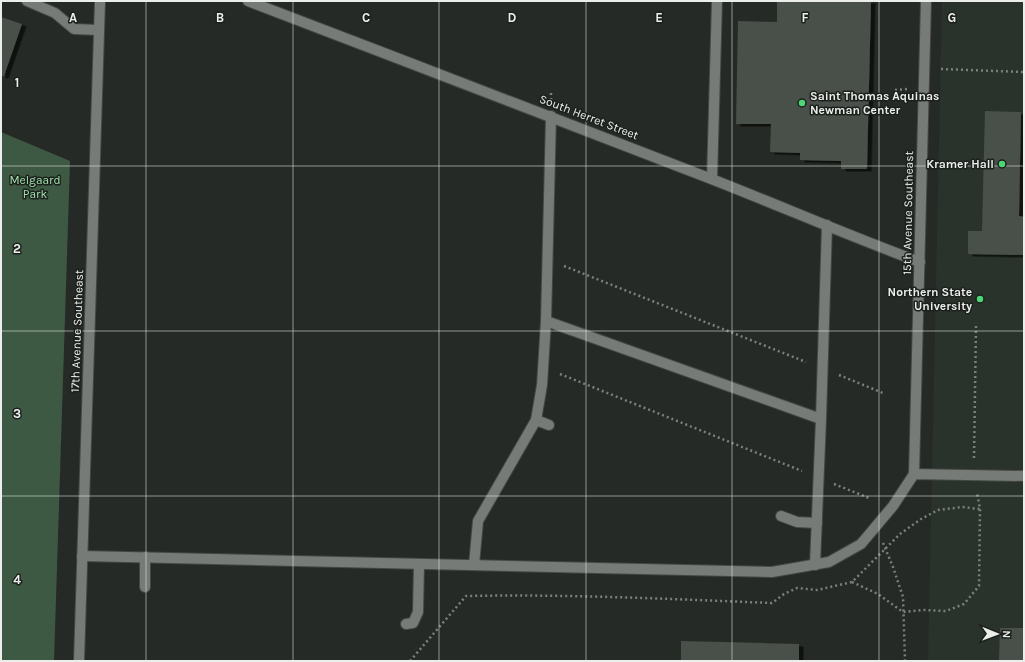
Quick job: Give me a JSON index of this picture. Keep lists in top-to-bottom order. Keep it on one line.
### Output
{"streets":{"street":["South Herret Street","15th Avenue Southeast","17th Avenue Southeast"]},"crossings":[["South Herret Street","15th Avenue Southeast"]],"parks":["Melgaard Park"],"places":["Saint Thomas Aquinas Newman Center","Kramer Hall","Northern State University"],"north":"right","grid":{"columns":["A","B","C","D","E","F","G"],"rows":["1","2","3","4"]}}
